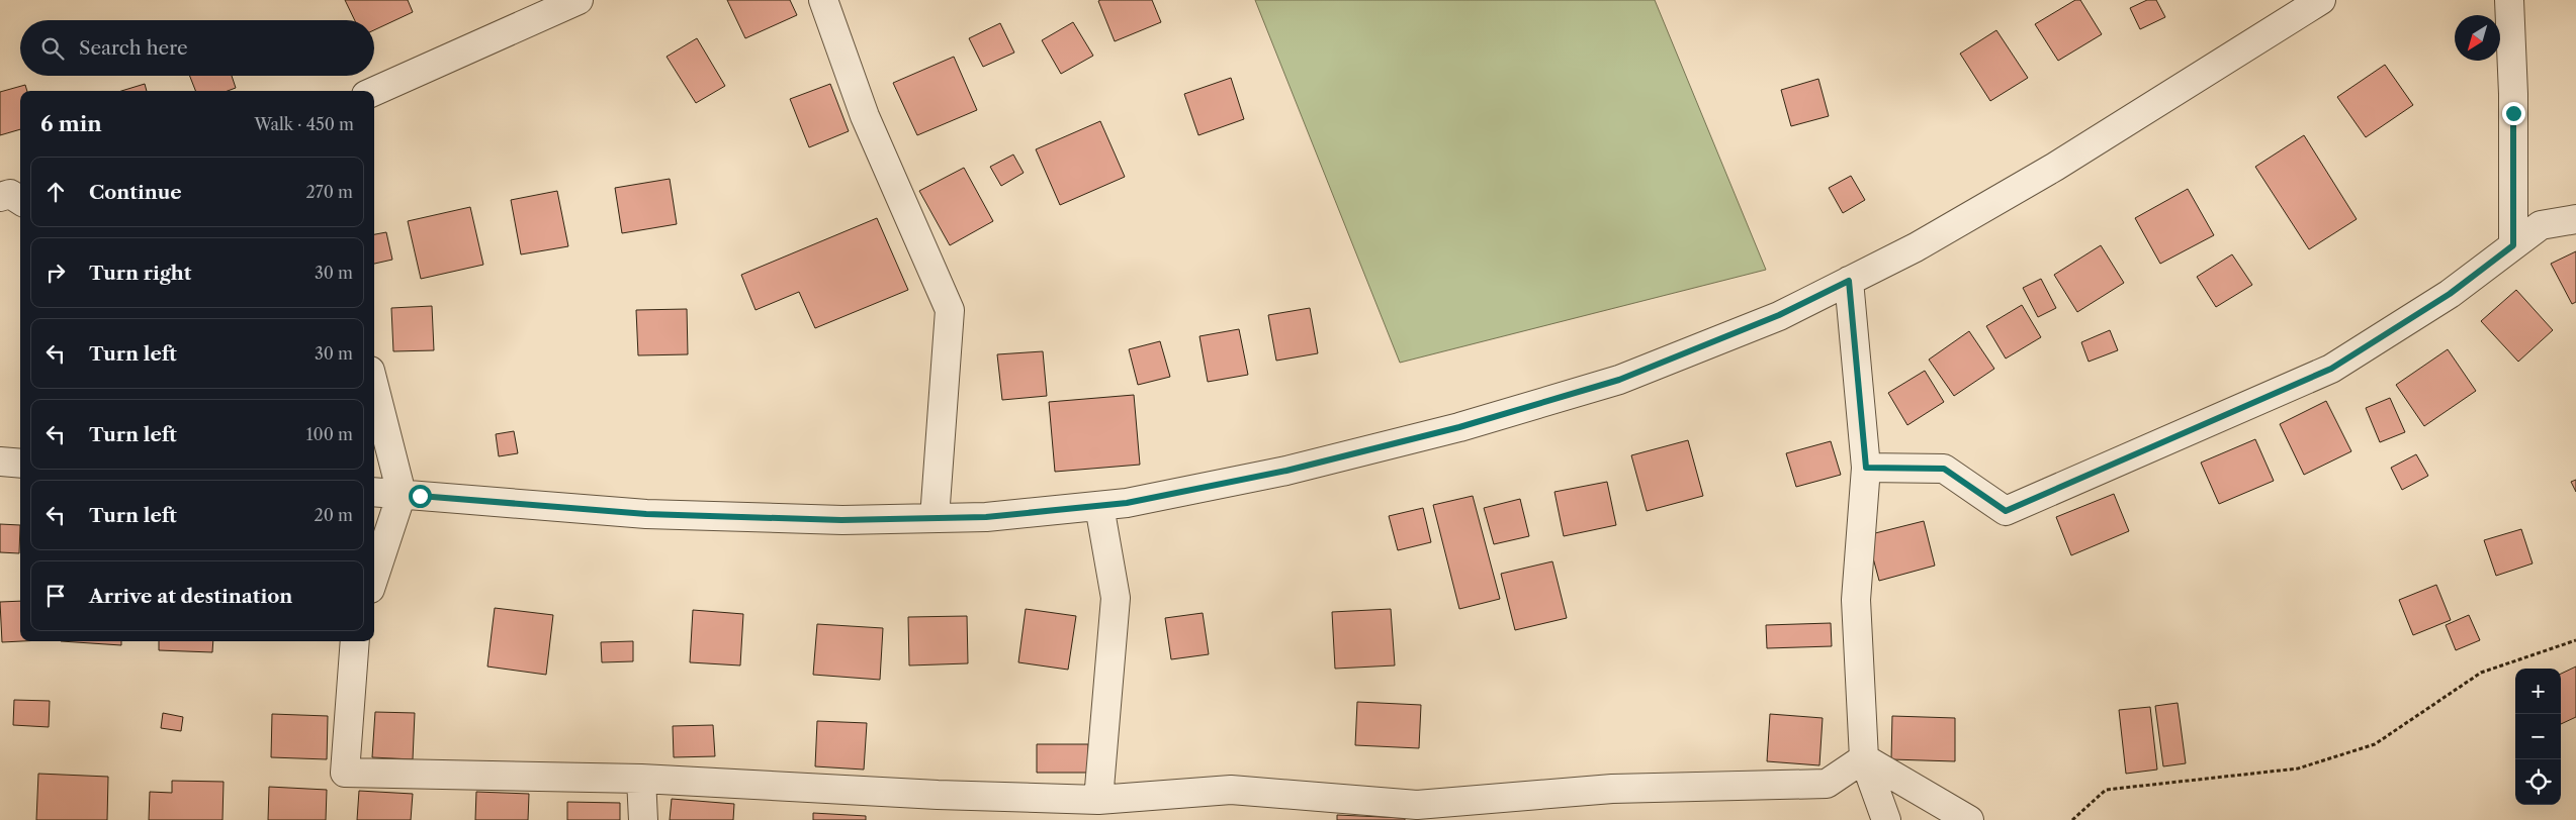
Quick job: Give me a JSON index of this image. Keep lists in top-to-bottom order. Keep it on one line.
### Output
{"north":"bottom left","page":{"search":"Search here","heading":["6 min","Walk · 450 m"],"list":[["Continue","270 m"],["Turn right","30 m"],["Turn left","30 m"],["Turn left","100 m"],["Turn left","20 m"],"Arrive at destination"],"map_buttons":["+","−"]}}
